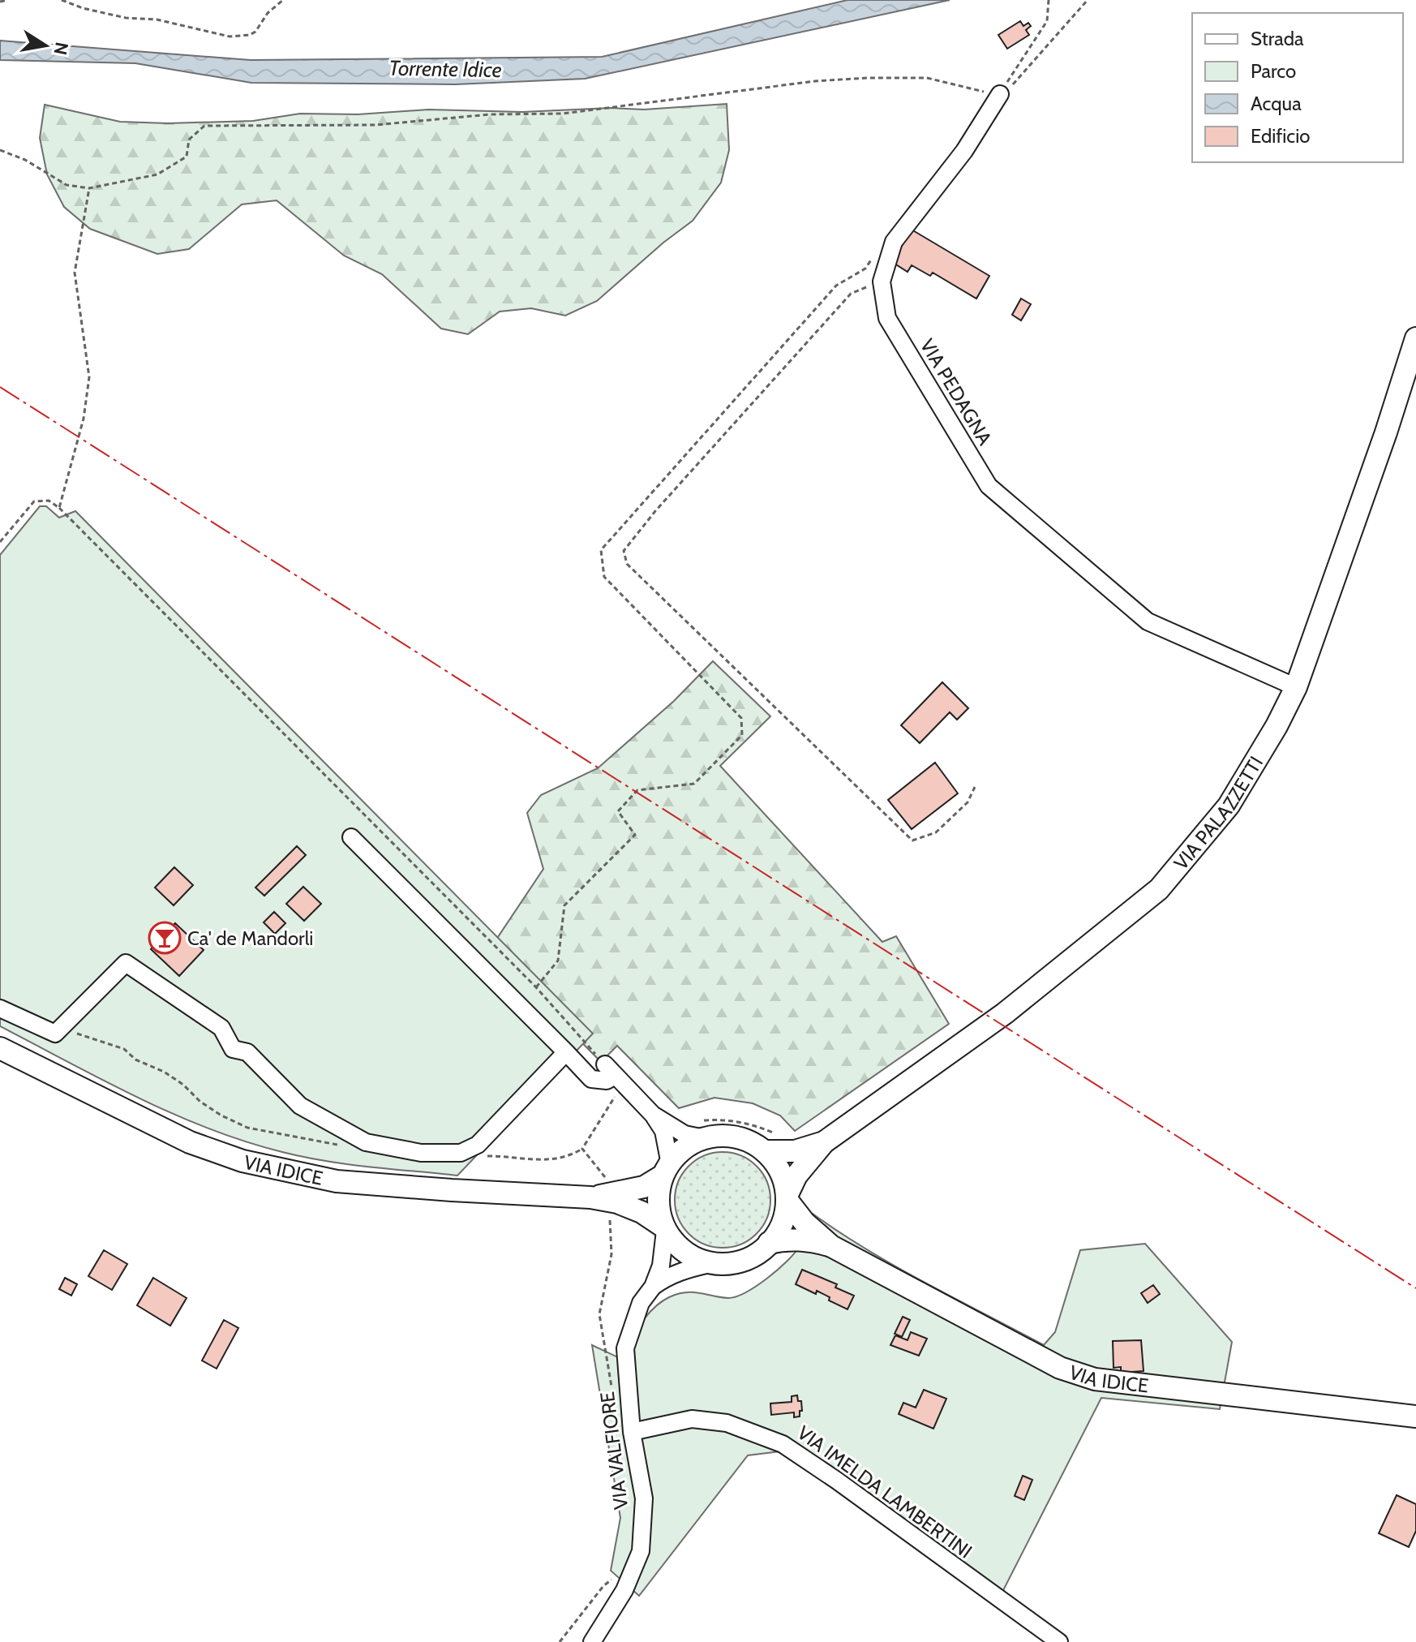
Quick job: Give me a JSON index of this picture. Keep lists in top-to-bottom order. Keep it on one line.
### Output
{"streets":{"main road":["VIA PALAZZETTI","VIA IDICE"],"street":["VIA PEDAGNA","VIA VALFIORE","VIA IMELDA LAMBERTINI"]},"crossings":[["VIA PEDAGNA","VIA PALAZZETTI"],["VIA PALAZZETTI","VIA IDICE"],["VIA PALAZZETTI","VIA VALFIORE"],["VIA IDICE","VIA VALFIORE"],["VIA VALFIORE","VIA IMELDA LAMBERTINI"]],"water":["Torrente Idice"],"places":{"bar":["Ca' de Mandorli"]},"legend":["Strada","Parco","Acqua","Edificio"],"north":"right"}
